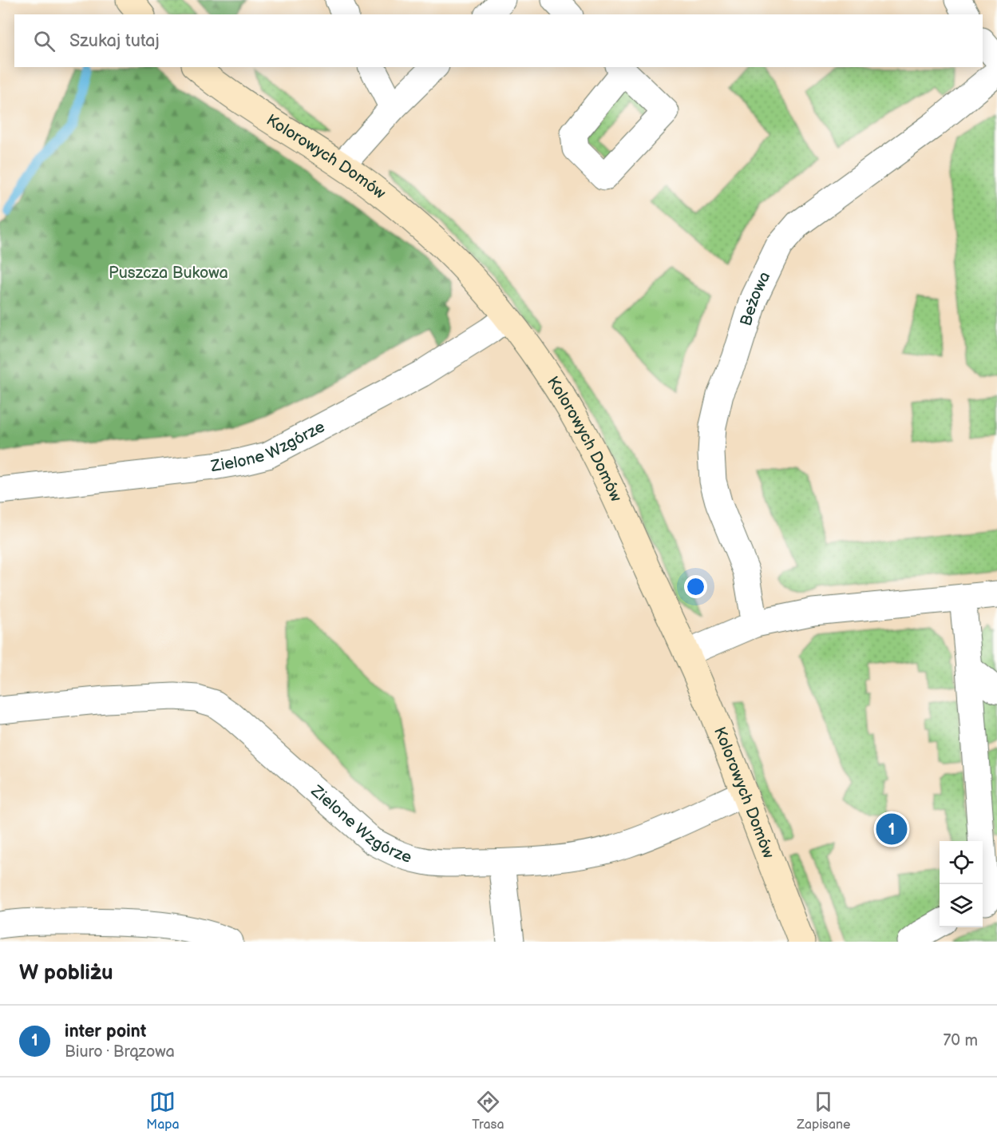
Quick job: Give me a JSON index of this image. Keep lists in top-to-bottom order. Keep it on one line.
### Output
{"streets":{"street":["Kolorowych Domów","Beżowa","Zielone Wzgórze"]},"crossings":[["Kolorowych Domów","Zielone Wzgórze"]],"parks":["Puszcza Bukowa"],"page":{"search":"Szukaj tutaj","pins":"1","heading":"W pobliżu","list":[{"mark":"1","name":"inter point","note":"Biuro · Brązowa","value":"70 m"}],"nav":["Mapa","Trasa","Zapisane"]}}
